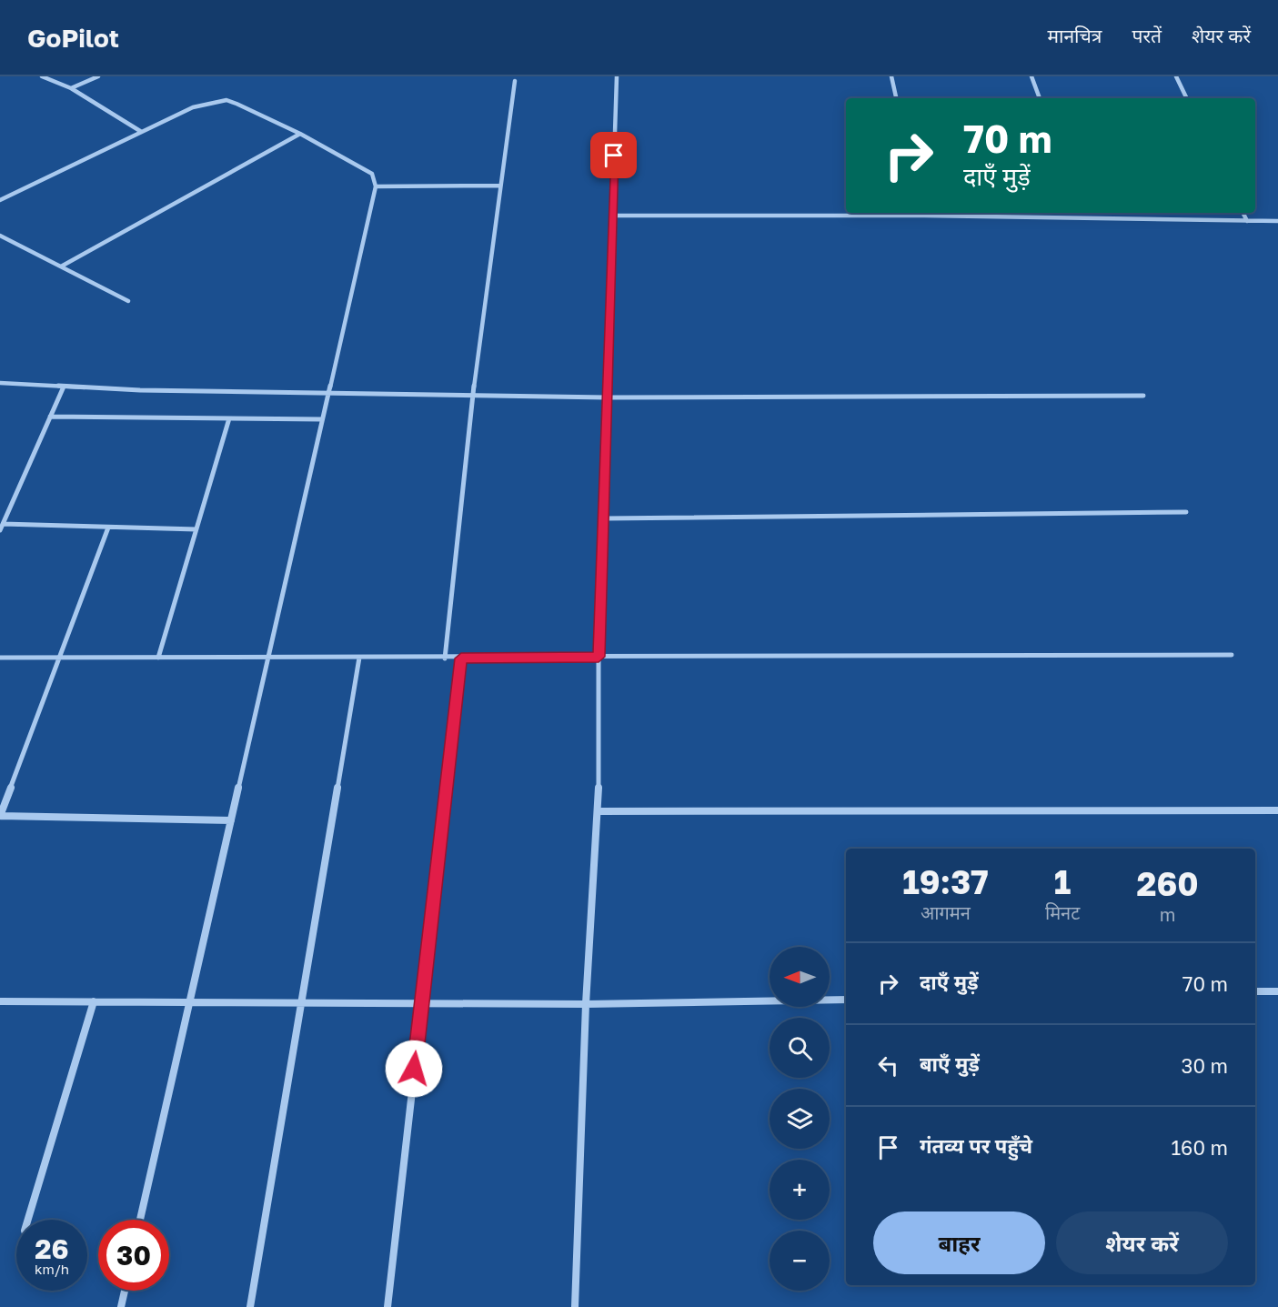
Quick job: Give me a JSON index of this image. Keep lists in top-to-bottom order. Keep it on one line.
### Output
{"north":"left","page":{"header":"GoPilot","nav":["मानचित्र","परतें","शेयर करें"],"turn":["70 m","दाएँ मुड़ें"],"eta":["19:37","आगमन","1","मिनट","260","m"],"list":[{"name":"दाएँ मुड़ें","value":"70 m"},{"name":"बाएँ मुड़ें","value":"30 m"},{"name":"गंतव्य पर पहुँचे","value":"160 m"}],"map_buttons":["+","−"],"buttons":["बाहर","शेयर करें"],"speed":"26 km/h","limit":"30"}}
